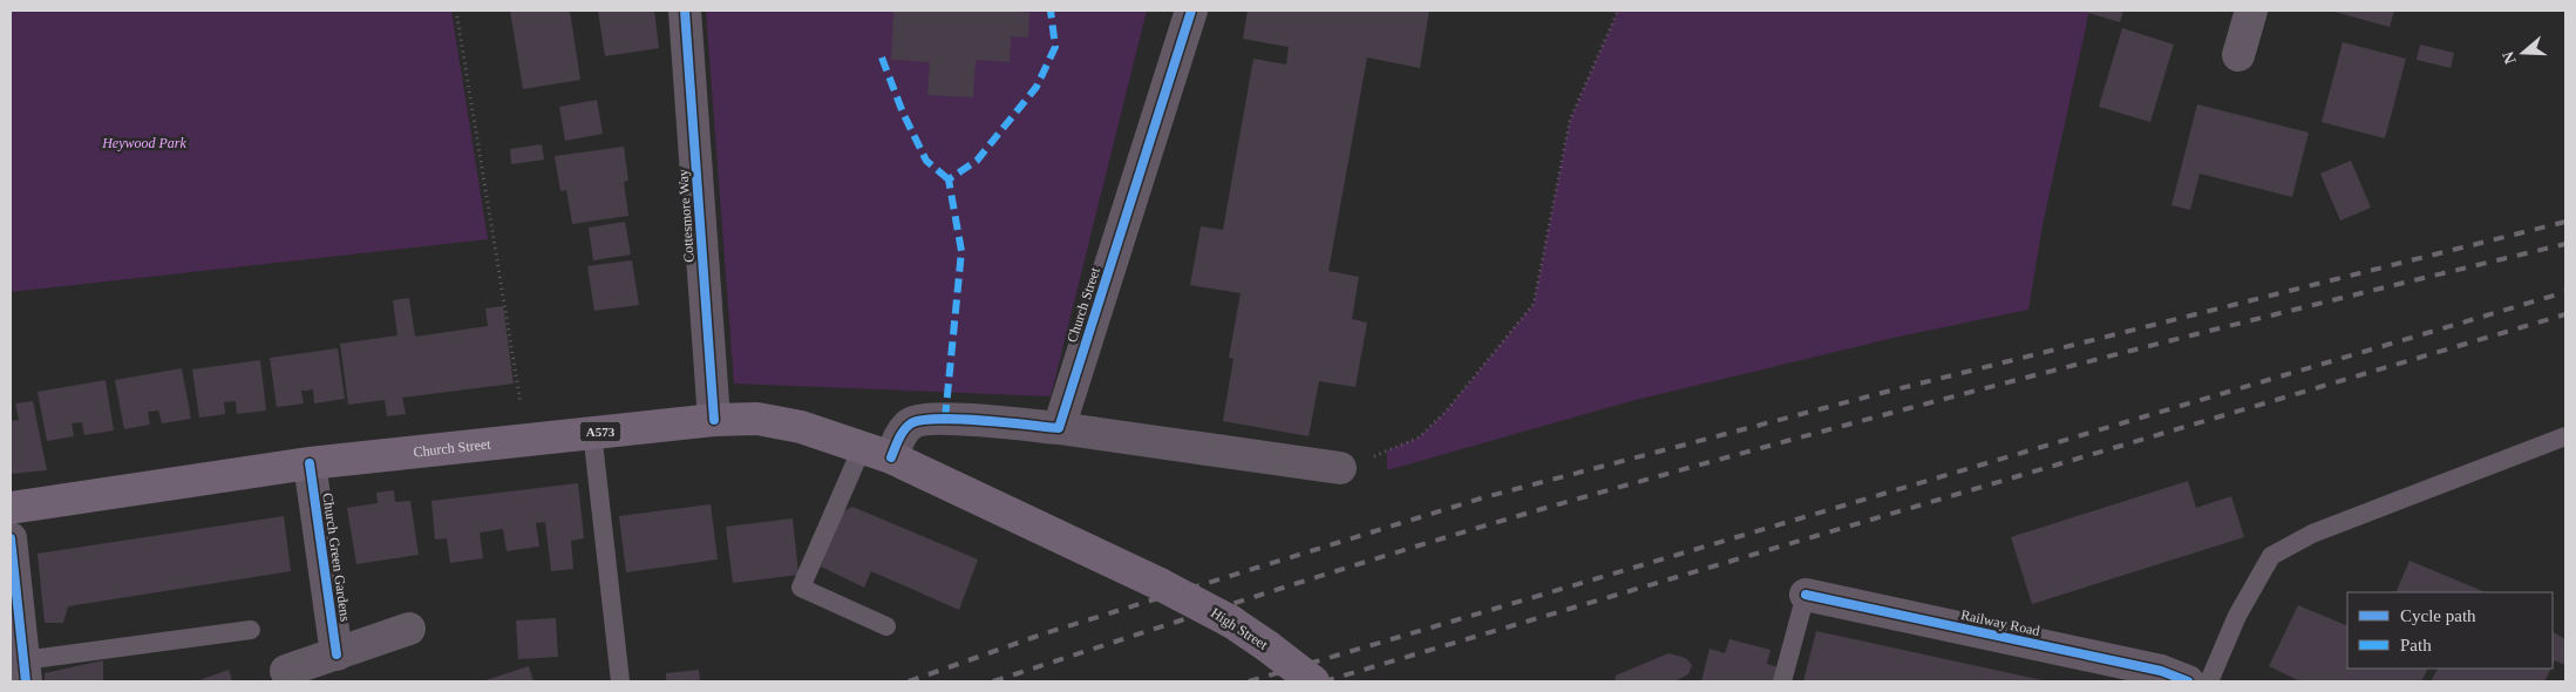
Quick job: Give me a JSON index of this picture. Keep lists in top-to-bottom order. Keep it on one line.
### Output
{"streets":{"main road":["Church Street","A573","High Street"],"street":["Cottesmore Way","Church Green Gardens","Railway Road"]},"crossings":[["Cottesmore Way","Church Street"],["Church Street","Church Green Gardens"],["Church Street","High Street"]],"parks":["Heywood Park"],"legend":["Cycle path","Path"],"north":"left"}
